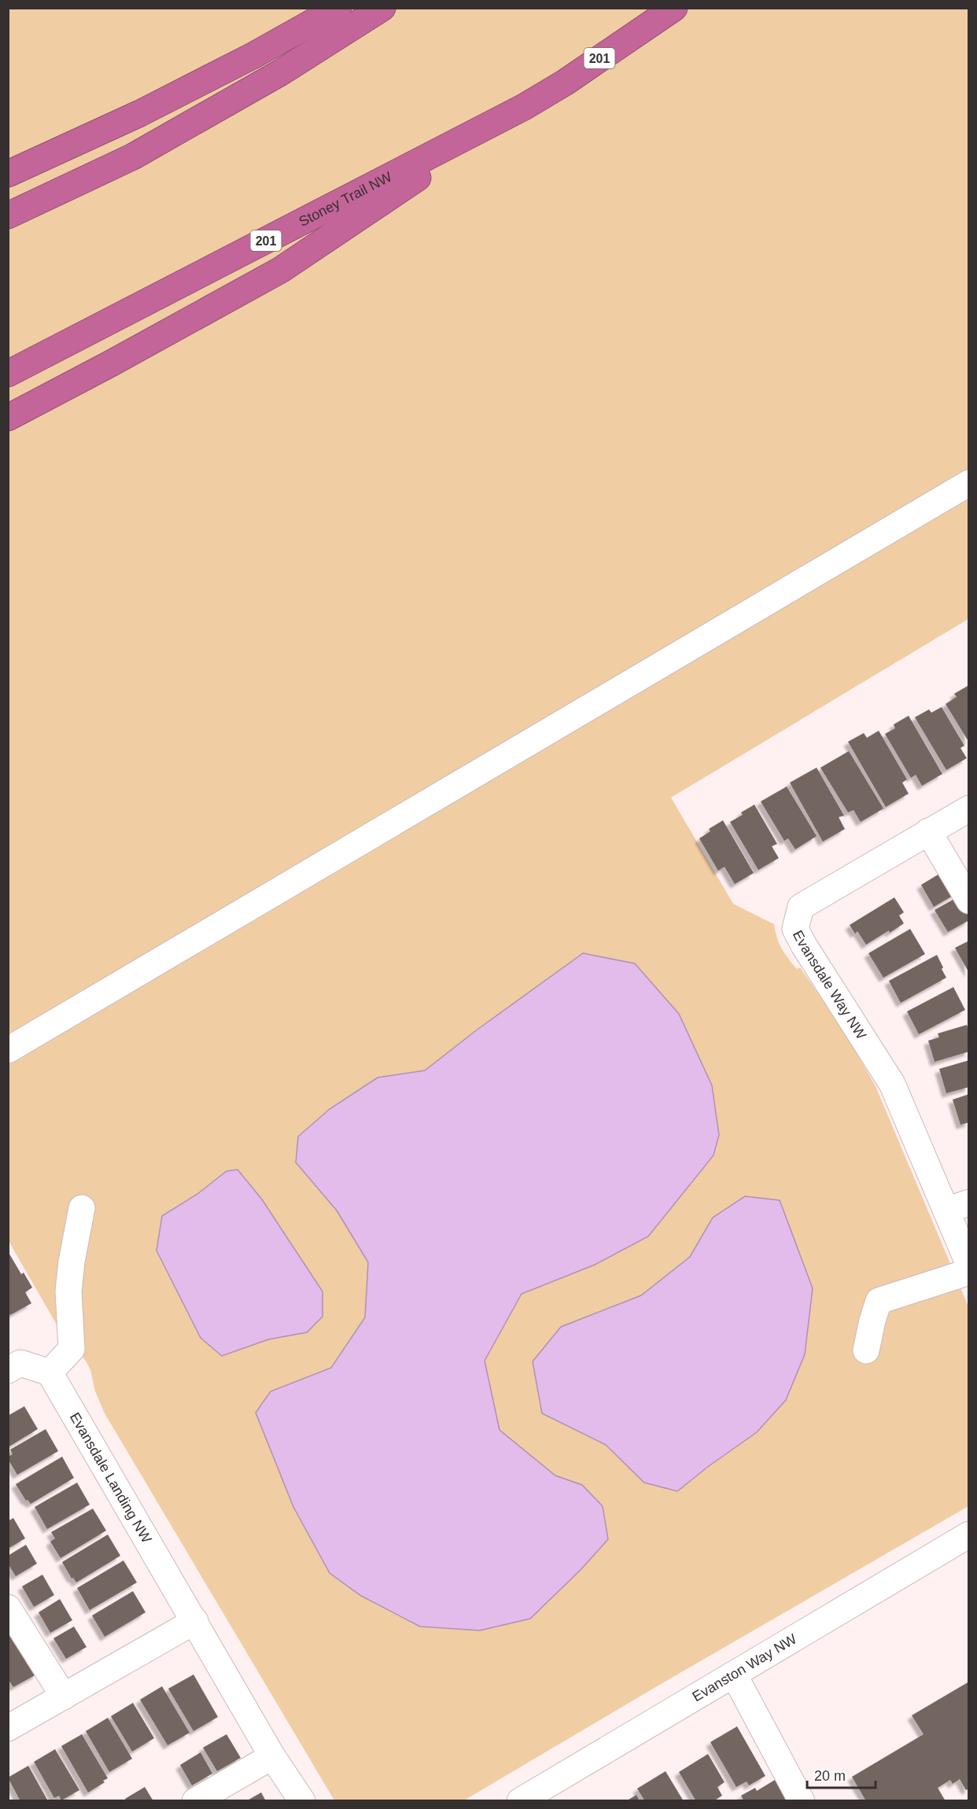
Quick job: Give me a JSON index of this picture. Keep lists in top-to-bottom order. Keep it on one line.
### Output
{"streets":{"highway":["201","Stoney Trail NW"],"street":["Evansdale Way NW","Evansdale Landing NW","Evanston Way NW"]},"scale_bar":"20 m"}
